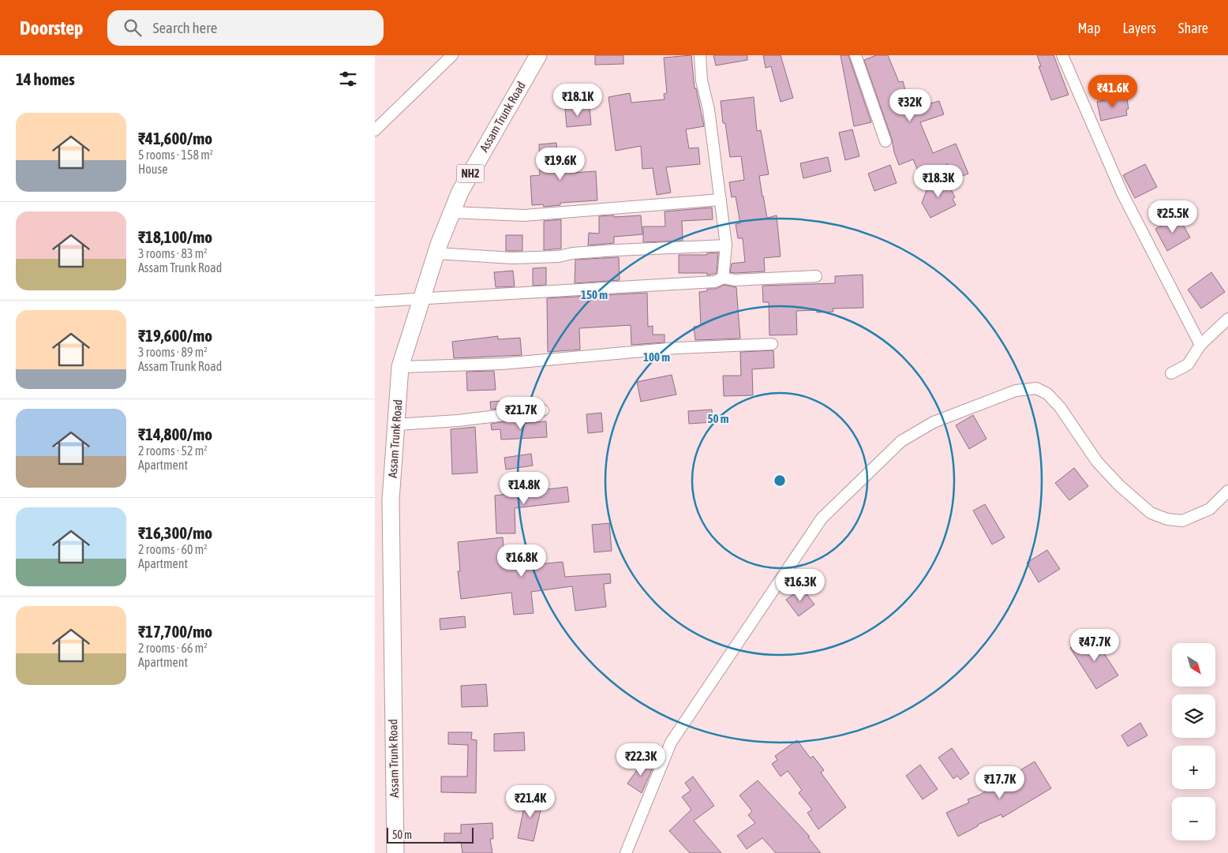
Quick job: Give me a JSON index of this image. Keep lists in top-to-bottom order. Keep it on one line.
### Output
{"streets":{"highway":["Assam Trunk Road","NH2"]},"scale_bar":"50 m","north":"bottom right","page":{"header":"Doorstep","search":"Search here","nav":["Map","Layers","Share"],"heading":"14 homes","price":["₹41.6K","₹18.1K","₹32K","₹19.6K","₹18.3K","₹25.5K","₹21.7K","₹14.8K","₹16.8K","₹16.3K","₹47.7K","₹22.3K","₹17.7K","₹21.4K"],"list":[{"name":"₹41,600/mo","note":"5 rooms · 158 m² · House"},{"name":"₹18,100/mo","note":"3 rooms · 83 m² · Assam Trunk Road"},{"name":"₹19,600/mo","note":"3 rooms · 89 m² · Assam Trunk Road"},{"name":"₹14,800/mo","note":"2 rooms · 52 m² · Apartment"},{"name":"₹16,300/mo","note":"2 rooms · 60 m² · Apartment"},{"name":"₹17,700/mo","note":"2 rooms · 66 m² · Apartment"}],"map_buttons":["+","−"],"scale":"50 m"},"rings":["150 m","100 m","50 m"]}
